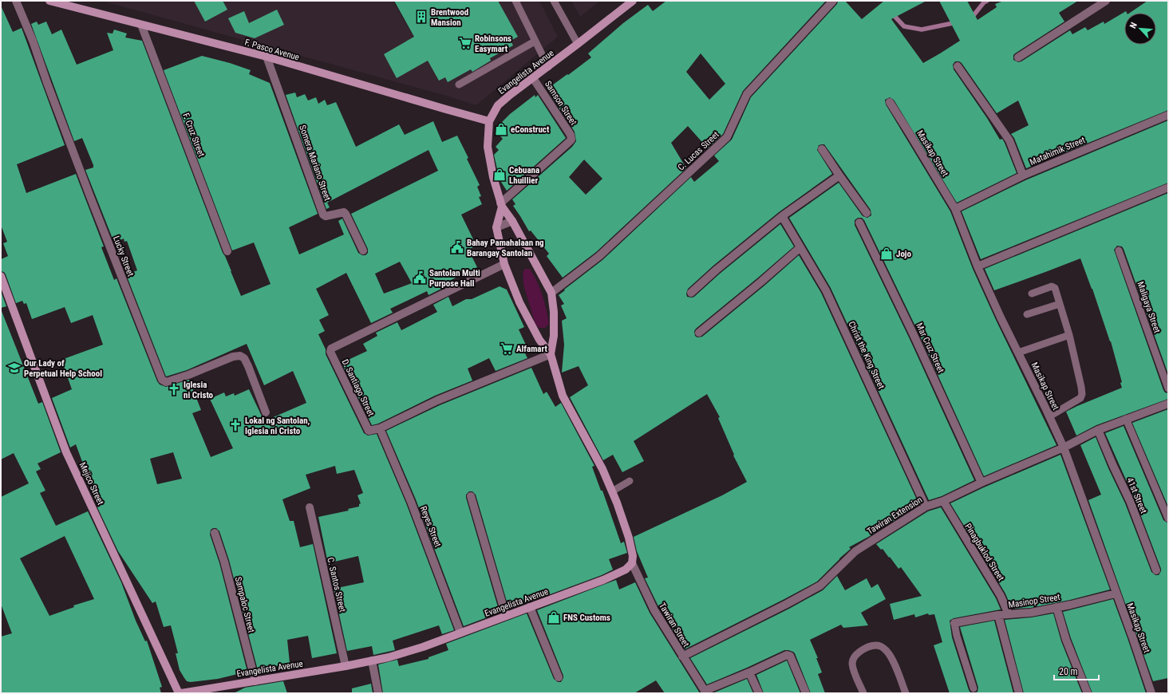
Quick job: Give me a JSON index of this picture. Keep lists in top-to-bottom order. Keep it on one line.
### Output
{"streets":{"street":["F. Pasco Avenue","Evangelista Avenue","Samson Street","F. Cruz Street","C. Lucas Street","Matahimik Street","Masikap Street","Somera Mariano Street","Lucky Street","Mar Cruz Street","Christ the King Street","D. Santiago Street","Mejico Street","41st Street","Tawiran Extension","Reyes Street","Pinagbuklod Street","C. Santos Street","Masinop Street","Sampaloc Street","Tawiran Street"],"lane":["Maligaya Street"]},"crossings":[["F. Pasco Avenue","Evangelista Avenue"],["F. Pasco Avenue","F. Cruz Street"],["F. Pasco Avenue","Somera Mariano Street"],["Evangelista Avenue","Samson Street"],["Evangelista Avenue","C. Lucas Street"],["Evangelista Avenue","D. Santiago Street"],["Evangelista Avenue","Mejico Street"],["Evangelista Avenue","Reyes Street"],["Evangelista Avenue","C. Santos Street"],["Evangelista Avenue","Sampaloc Street"],["Evangelista Avenue","Tawiran Street"],["Matahimik Street","Masikap Street"],["Masikap Street","Tawiran Extension"],["Masikap Street","Masinop Street"],["Mar Cruz Street","Tawiran Extension"],["Christ the King Street","Tawiran Extension"],["D. Santiago Street","Reyes Street"],["41st Street","Tawiran Extension"],["Tawiran Extension","Pinagbuklod Street"],["Tawiran Extension","Tawiran Street"],["Pinagbuklod Street","Masinop Street"]],"places":{"building":["Brentwood Mansion"],"supermarket":["Robinsons Easymart","Alfamart"],"shop":["eConstruct","Cebuana Lhuillier","Jojo","FNS Customs"],"public building":["Bahay Pamahalaan ng Barangay Santolan","Santolan Multi Purpose Hall"],"school or university":["Our Lady of Perpetual Help School"],"church":["Iglesia ni Cristo","Lokal ng Santolan, Iglesia ni Cristo"]},"scale_bar":"20 m","north":"top left"}
